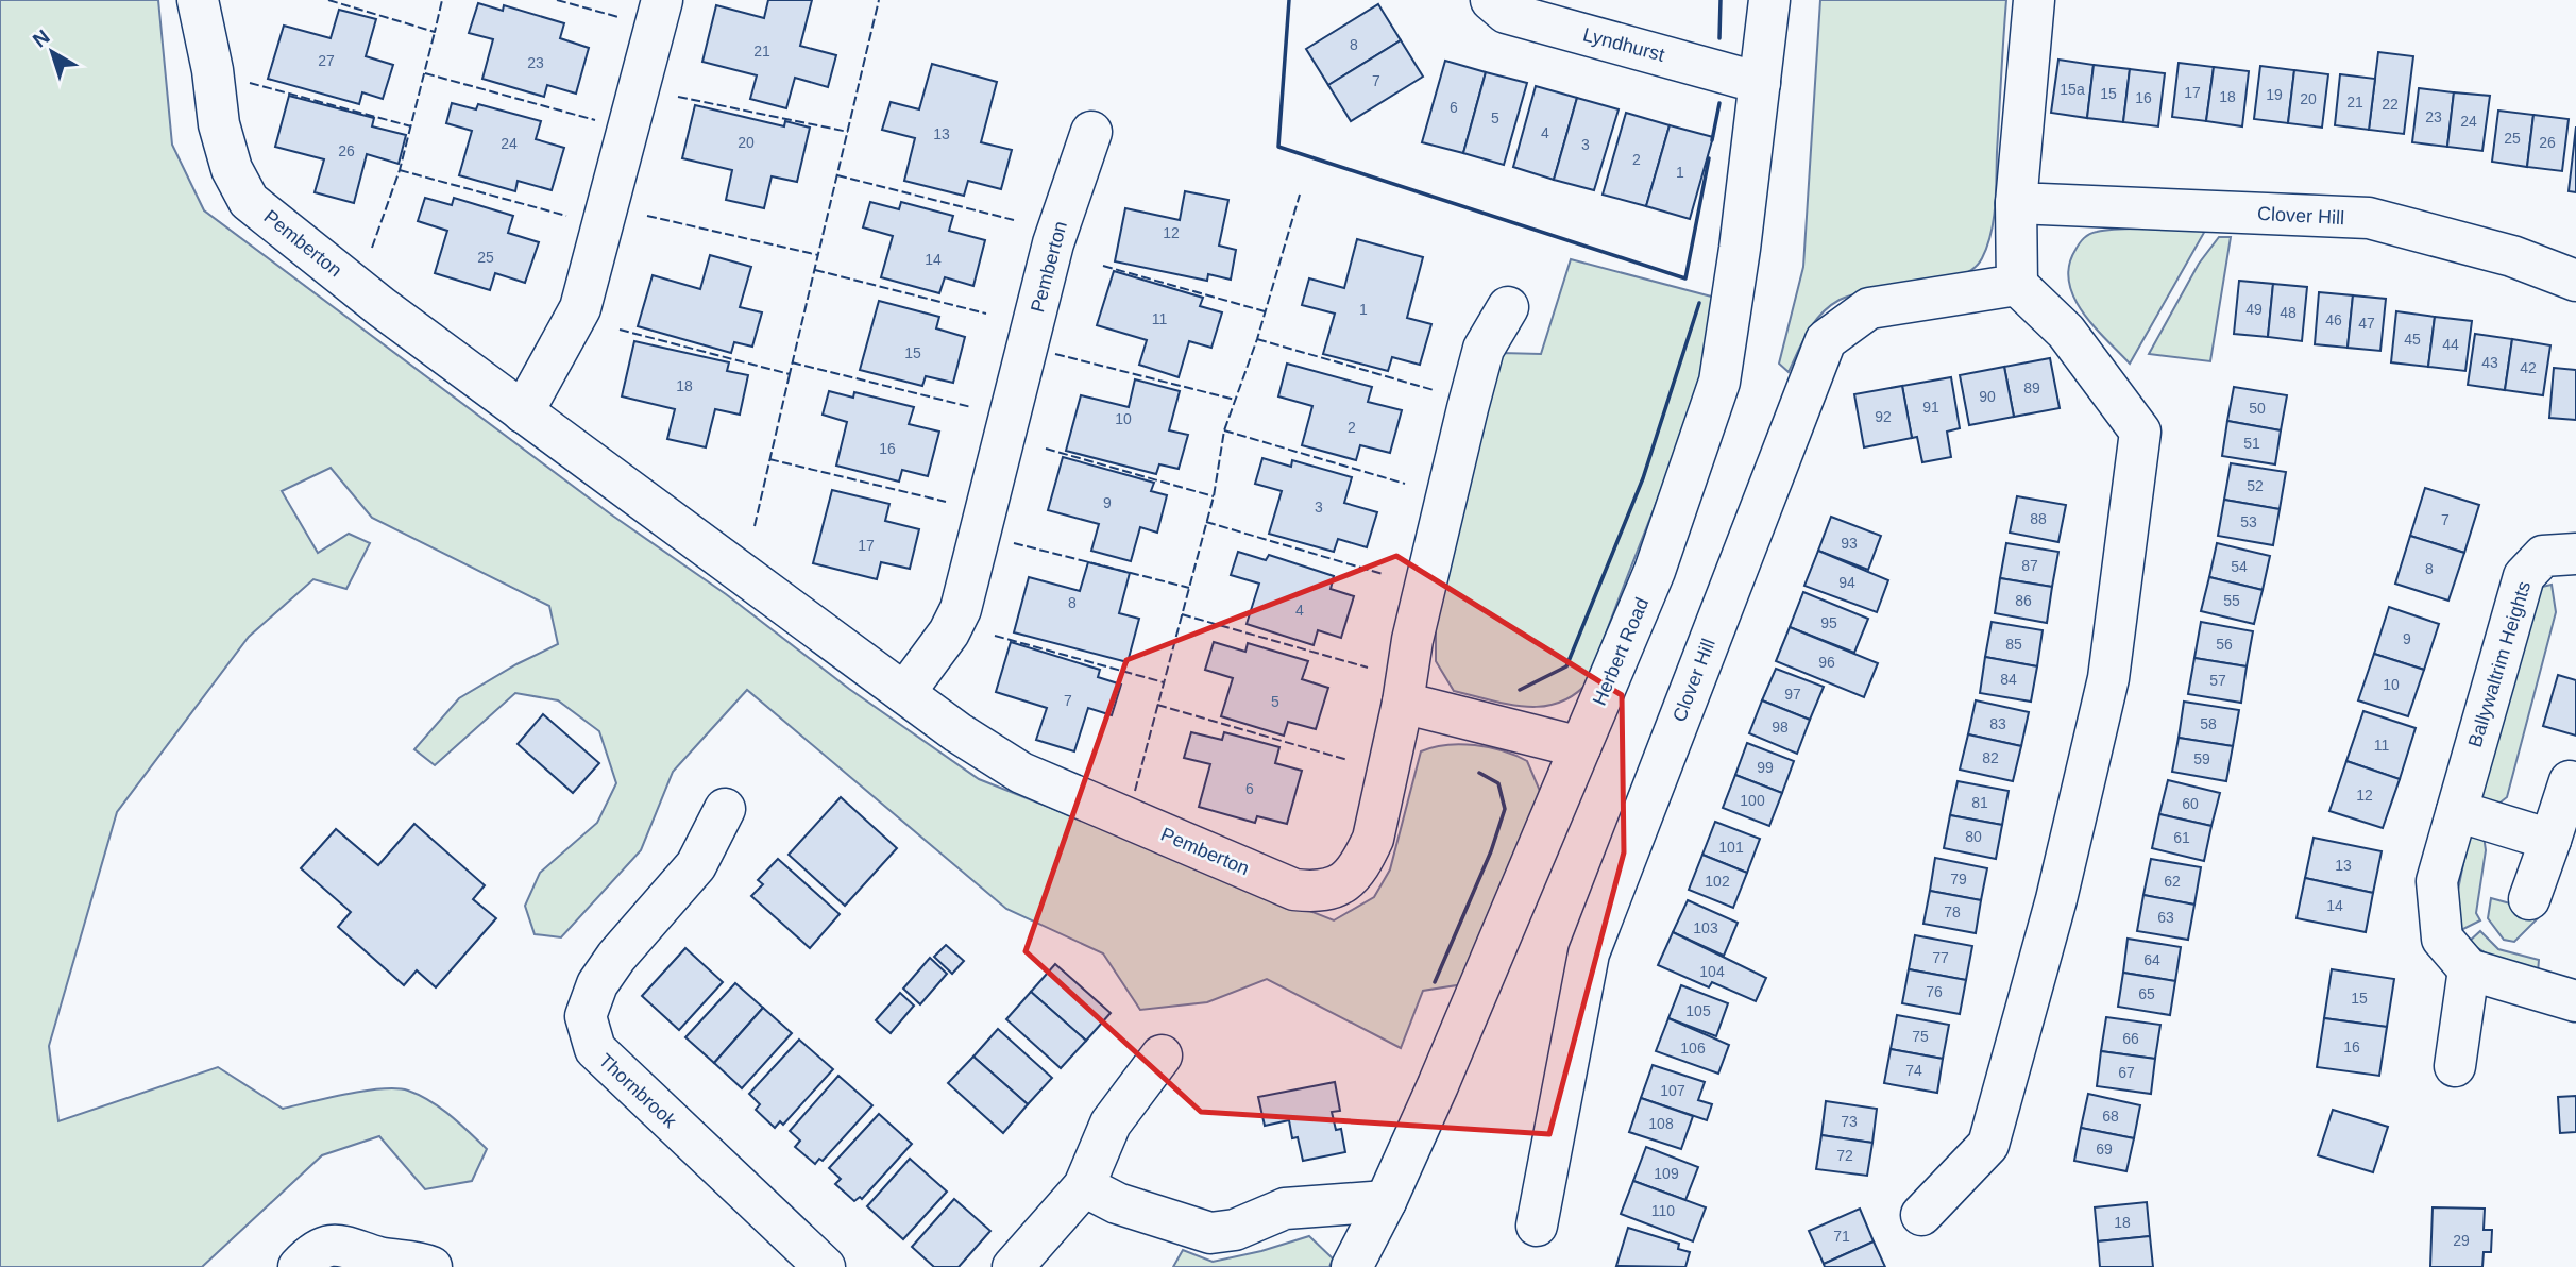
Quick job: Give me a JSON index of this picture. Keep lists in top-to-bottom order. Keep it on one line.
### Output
{"streets":{"street":["Lyndhurst","Clover Hill","Pemberton","Herbert Road","Ballywaltrim Heights","Thornbrook"]},"crossings":[["Lyndhurst","Herbert Road"]],"house_numbers":["8","21","27","23","7","15a","17","15","19","18","16","20","21","22","6","23","5","24","4","13","25","20","26","24","3","26","2","1","12","25","14","1","49","48","11","46","47","45","44","15","43","42","18","89","90","91","50","92","10","2","51","16","52","9","3","88","7","53","93","17","87","54","8","94","86","55","8","4","95","9","85","56","96","84","57","10","97","7","5","83","58","98","11","82","59","99","6","12","100","81","60","80","61","101","13","79","102","62","14","78","63","103","77","64","104","76","65","15","105","75","66","16","106","74","67","107","68","73","108","69","72","109","110","18","71","29"],"north":"top left"}
